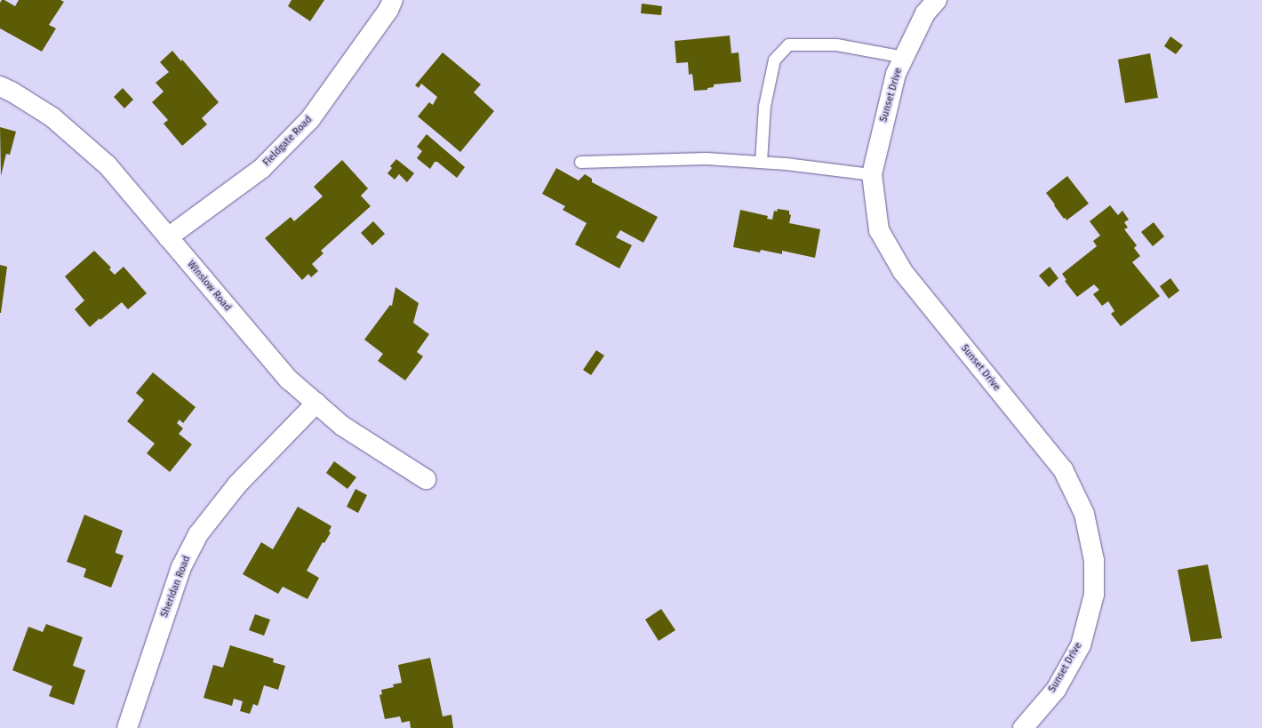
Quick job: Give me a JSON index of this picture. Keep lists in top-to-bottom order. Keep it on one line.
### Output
{"streets":{"street":["Sunset Drive","Fieldgate Road","Winslow Road","Sheridan Road"]},"crossings":[["Fieldgate Road","Winslow Road"],["Winslow Road","Sheridan Road"]]}
